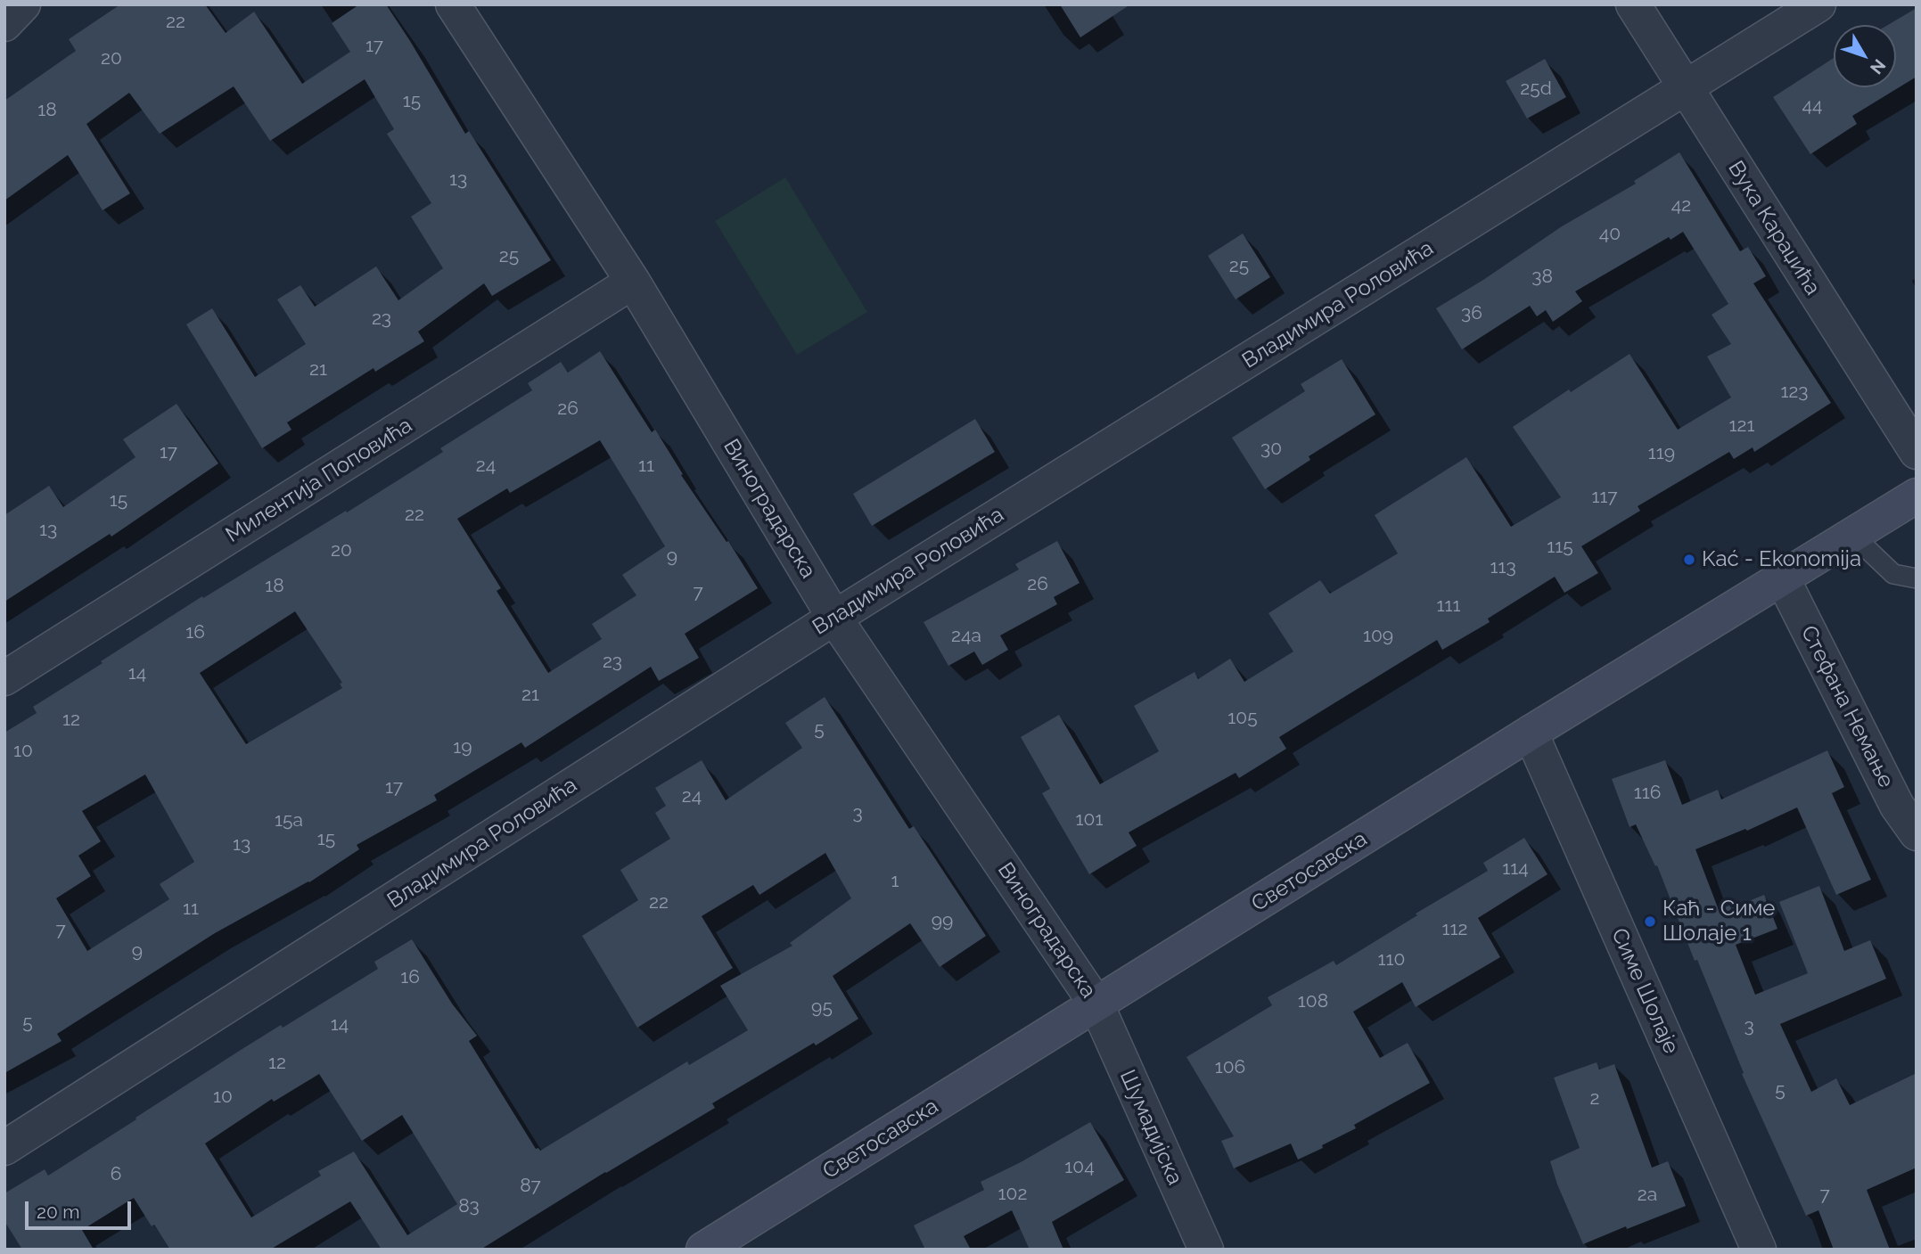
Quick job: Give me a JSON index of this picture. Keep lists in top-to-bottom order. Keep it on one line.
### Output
{"streets":{"main road":["Светосавска"],"street":["Вука Караџића","Владимира Роловића","Милентија Поповића","Виноградарска","Стефана Немање","Симе Шолаје","Шумадијска"]},"crossings":[["Вука Караџића","Владимира Роловића"],["Владимира Роловића","Виноградарска"],["Милентија Поповића","Виноградарска"],["Виноградарска","Светосавска"],["Виноградарска","Шумадијска"],["Стефана Немање","Светосавска"],["Светосавска","Симе Шолаје"],["Светосавска","Шумадијска"]],"places":["Kać - Ekonomija","Каћ - Симе Шолаје 1"],"house_numbers":["22","17","20","25d","15","44","18","13","42","40","25","25","38","36","23","21","123","26","121","30","17","119","24","11","117","15","22","13","115","20","9","113","26","18","7","111","16","24a","109","23","14","21","105","12","5","19","10","17","116","24","3","101","15a","15","13","114","1","22","11","99","112","7","9","110","16","108","95","5","14","3","12","106","5","10","2","104","6","87","102","2a","7","83"],"scale_bar":"20 m","north":"bottom right"}
